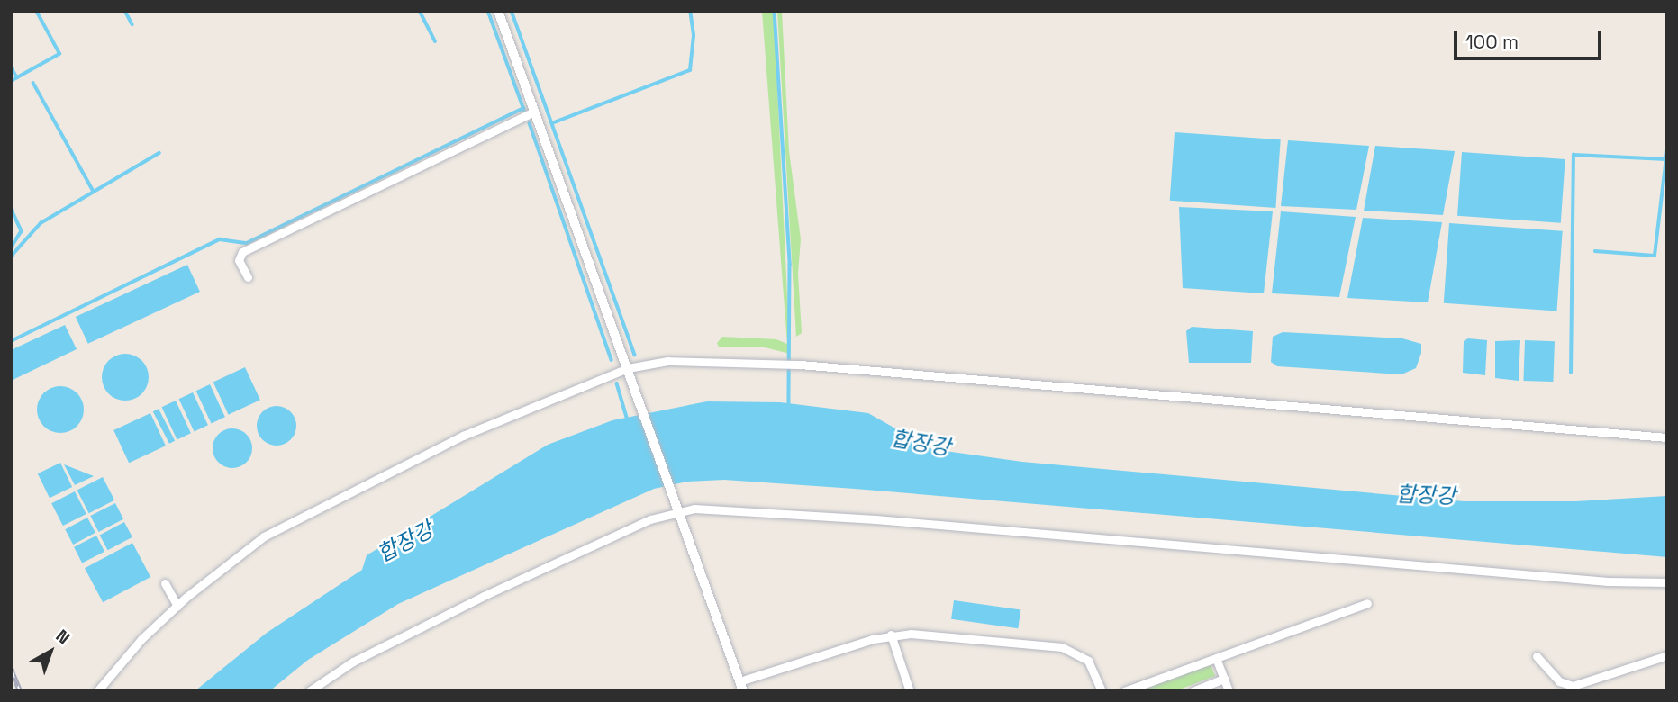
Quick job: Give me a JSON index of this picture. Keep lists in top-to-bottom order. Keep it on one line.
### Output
{"water":["합장강"],"scale_bar":"100 m","north":"top right"}
